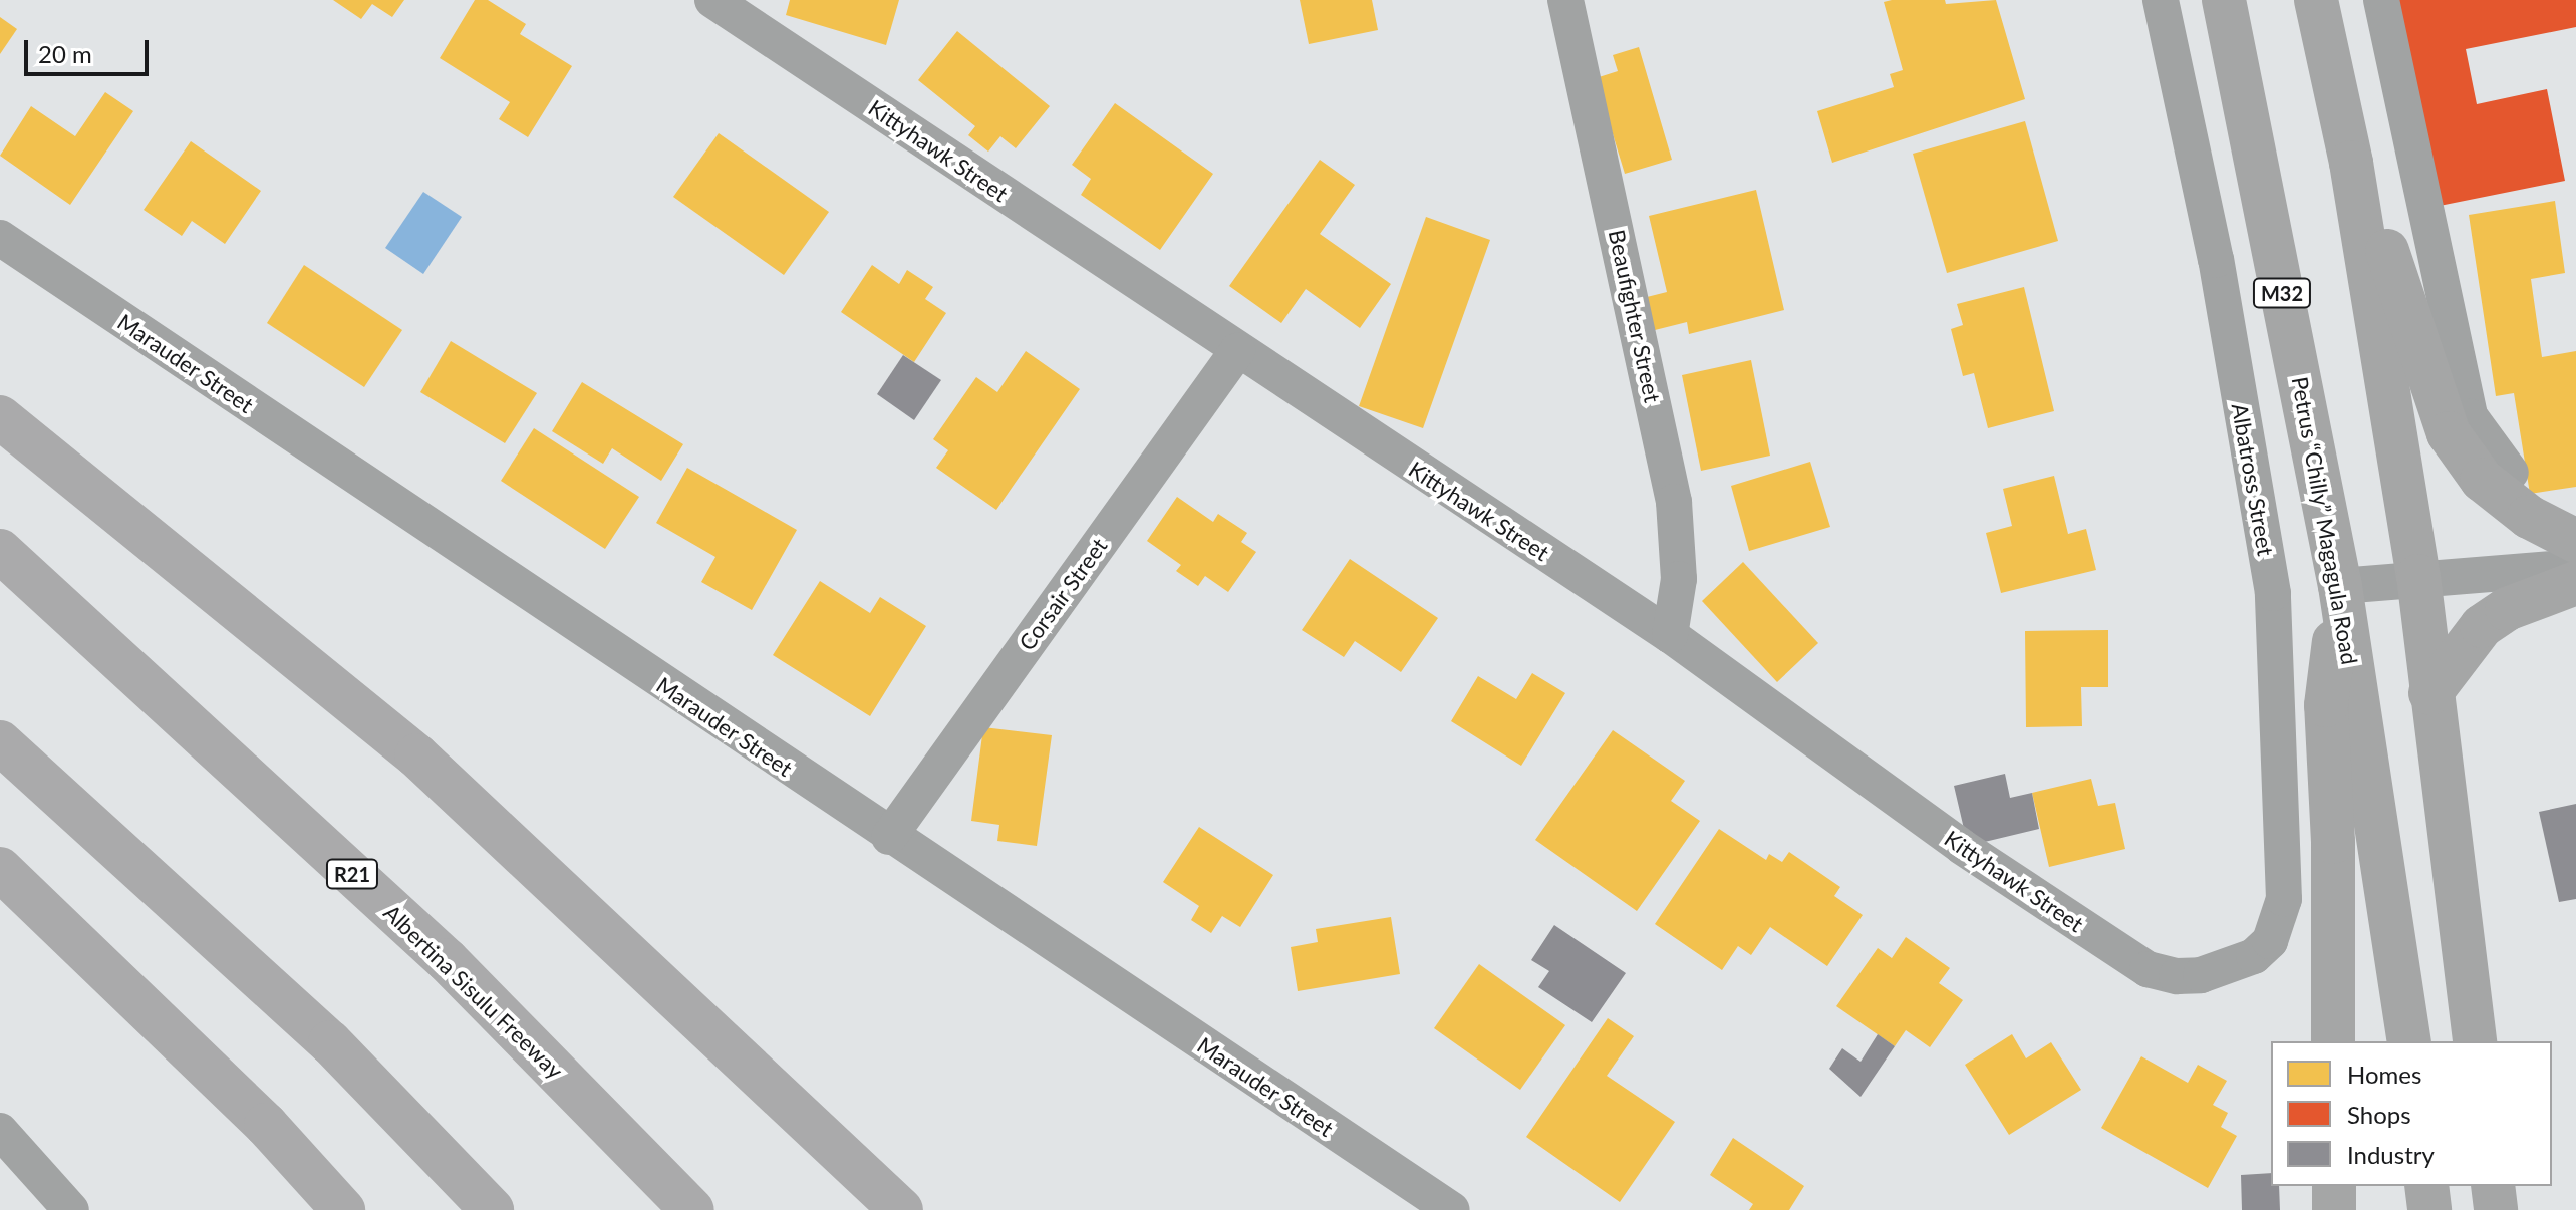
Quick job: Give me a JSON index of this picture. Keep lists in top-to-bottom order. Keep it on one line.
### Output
{"streets":{"highway":["R21","Albertina Sisulu Freeway"],"main road":["M32","Petrus “Chilly” Magagula Road"],"street":["Kittyhawk Street","Beaufighter Street","Marauder Street","Albatross Street","Corsair Street"]},"crossings":[["Kittyhawk Street","Beaufighter Street"],["Kittyhawk Street","Albatross Street"],["Kittyhawk Street","Corsair Street"],["Marauder Street","Corsair Street"]],"legend":["Homes","Shops","Industry"],"scale_bar":"20 m"}
